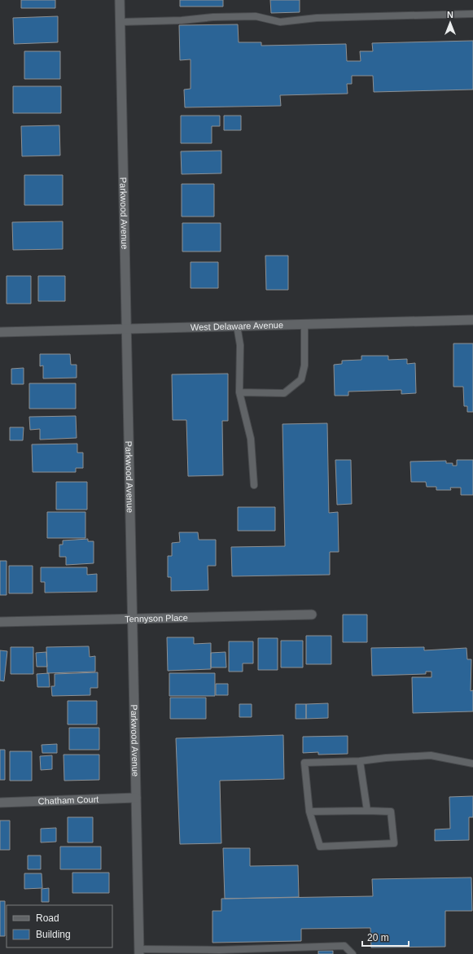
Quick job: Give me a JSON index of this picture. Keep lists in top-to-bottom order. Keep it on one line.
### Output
{"streets":{"street":["Parkwood Avenue","West Delaware Avenue","Tennyson Place","Chatham Court"]},"crossings":[["Parkwood Avenue","West Delaware Avenue"],["Parkwood Avenue","Tennyson Place"],["Parkwood Avenue","Chatham Court"]],"legend":["Road","Building"],"scale_bar":"20 m","north":"top"}
